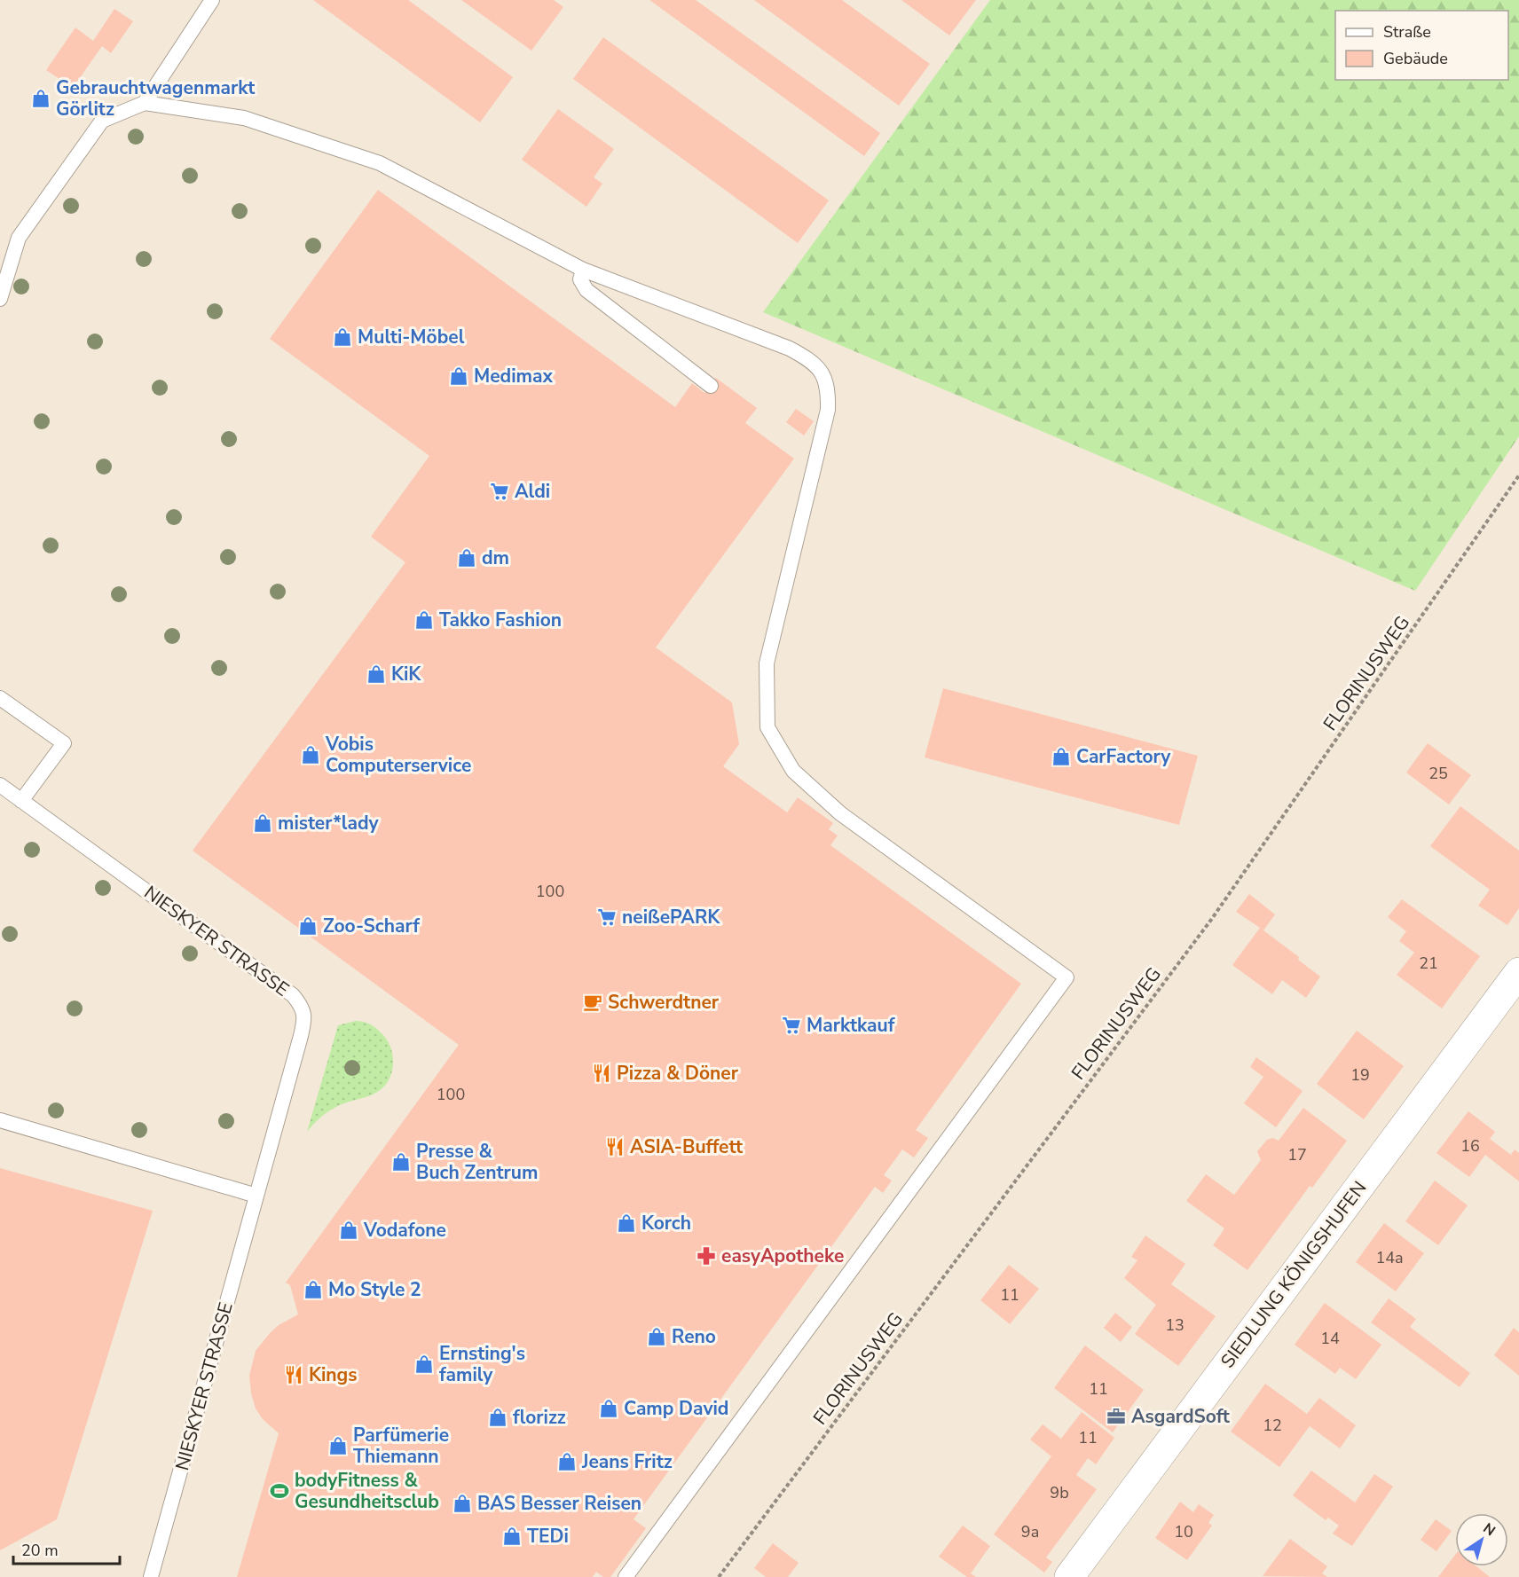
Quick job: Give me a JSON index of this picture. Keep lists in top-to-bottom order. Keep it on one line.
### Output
{"streets":{"street":["SIEDLUNG KÖNIGSHUFEN"],"lane":["NIESKYER STRASSE"],"path":["FLORINUSWEG"]},"places":{"shop":["Gebrauchtwagenmarkt Görlitz","Multi-Möbel","Medimax","dm","Takko Fashion","KiK","Vobis Computerservice","CarFactory","mister*lady","Zoo-Scharf","Presse & Buch Zentrum","Korch","Vodafone","Mo Style 2","Reno","Ernsting's family","Camp David","florizz","Parfümerie Thiemann","Jeans Fritz","BAS Besser Reisen","TEDi"],"supermarket":["Aldi","neißePARK","Marktkauf"],"cafe":["Schwerdtner"],"restaurant":["Pizza & Döner","ASIA-Buffett","Kings"],"pharmacy":["easyApotheke"],"office":["AsgardSoft"],"sports":["bodyFitness & Gesundheitsclub"]},"house_numbers":["25","100","21","19","100","16","17","14a","11","13","14","11","12","11","9b","9a","10"],"legend":["Straße","Gebäude"],"scale_bar":"20 m","north":"top right"}
